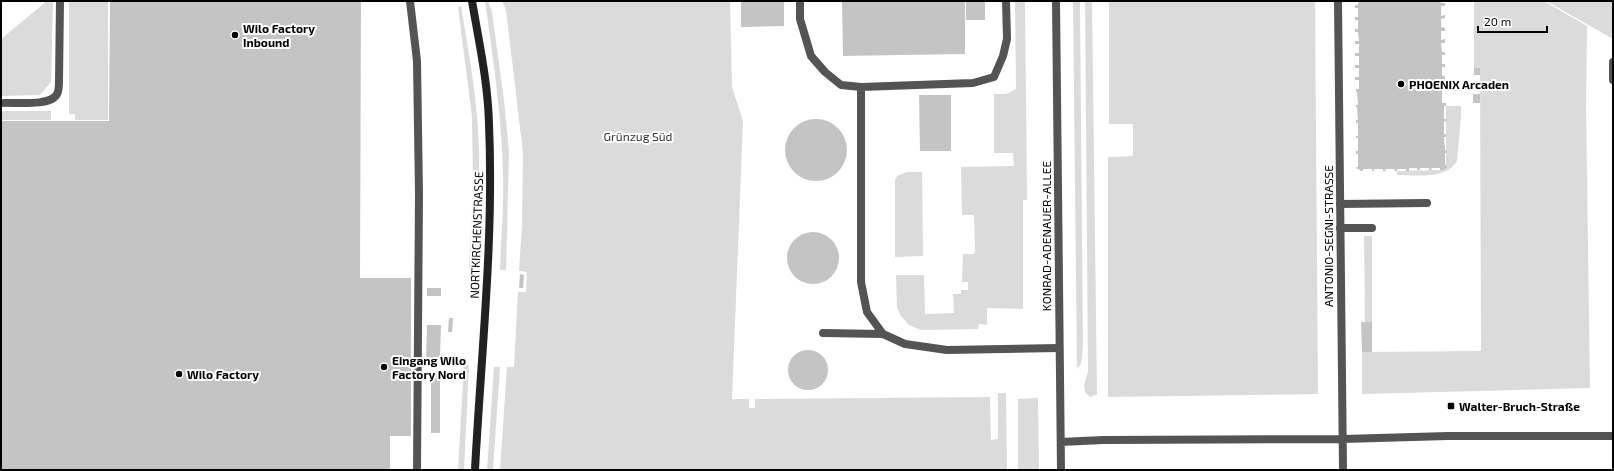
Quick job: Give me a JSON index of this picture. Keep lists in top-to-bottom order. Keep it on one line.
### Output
{"streets":{"main road":["NORTKIRCHENSTRASSE"],"street":["KONRAD-ADENAUER-ALLEE","ANTONIO-SEGNI-STRASSE"]},"parks":["Grünzug Süd"],"places":{"other":["Wilo Factory Inbound","PHOENIX Arcaden","Eingang Wilo Factory Nord","Wilo Factory"],"transit":["Walter-Bruch-Straße"]},"scale_bar":"20 m"}
